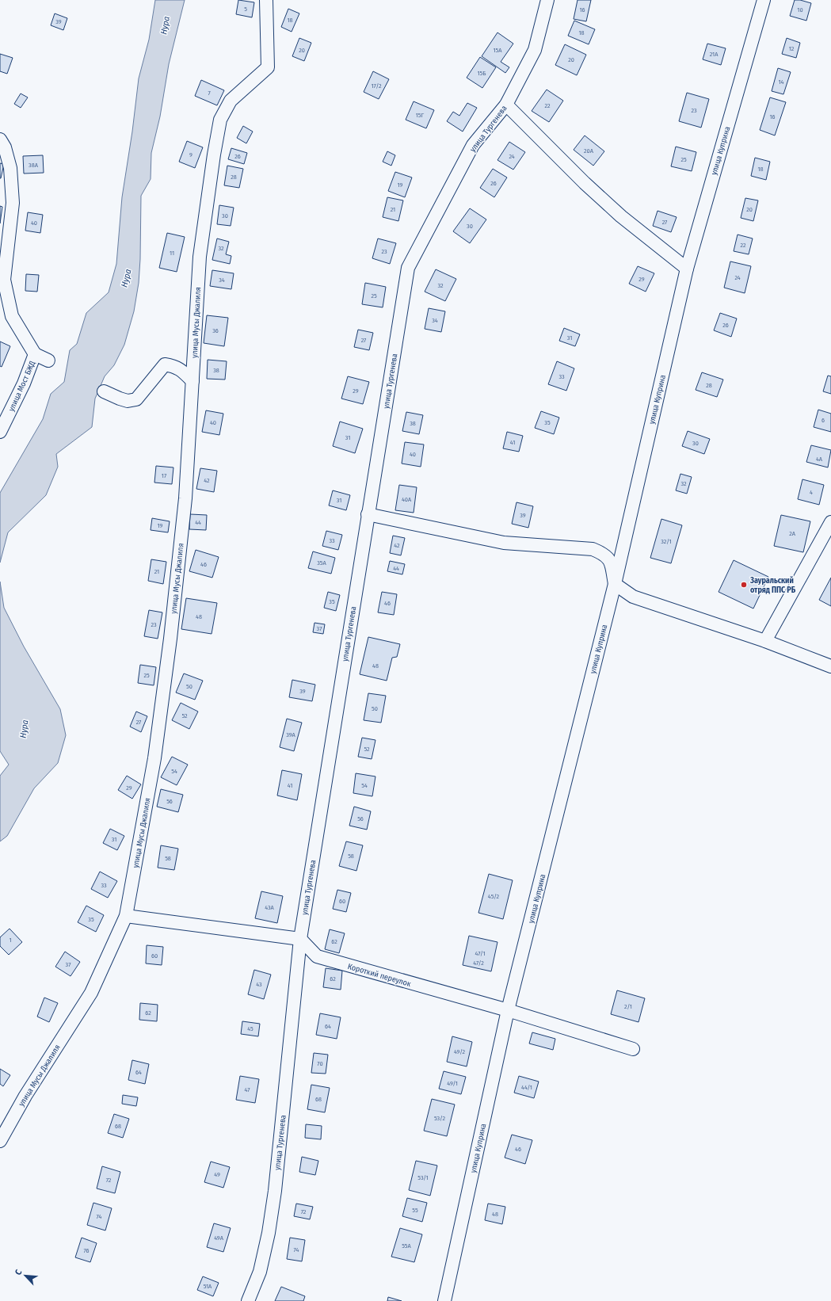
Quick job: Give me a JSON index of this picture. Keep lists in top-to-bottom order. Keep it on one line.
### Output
{"streets":{"street":["улица Тургенева","улица Куприна","улица Мусы Джалиля","улица Мост БЖД","Короткий переулок"]},"crossings":[["улица Тургенева","Короткий переулок"],["улица Куприна","Короткий переулок"]],"water":["Нура"],"places":["Зауральский отряд ППС РБ"],"house_numbers":["5","16","10","18","39","18","12","20","15А","21А","20","15Б","14","17/2","7","22","23","15Г","16","20А","9","26","24","25","38А","18","28","26","19","21","20","30","27","40","30","22","32","23","11","24","29","34","32","25","34","26","36","31","27","38","33","28","29","6","40","35","38","31","41","30","40","4А","17","42","32","4","40А","31","39","44","19","2А","33","32/1","42","35А","46","44","21","35","46","48","23","37","48","25","50","39","50","52","27","39А","52","54","41","54","29","56","56","31","58","58","33","45/2","60","43А","35","1","62","47/1","60","47/2","37","62","43","2/1","62","64","45","49/2","70","64","49/1","44/1","47","68","53/2","68","46","49","53/1","72","55","72","48","74","49А","55А","74","76","51А"],"north":"top left"}
